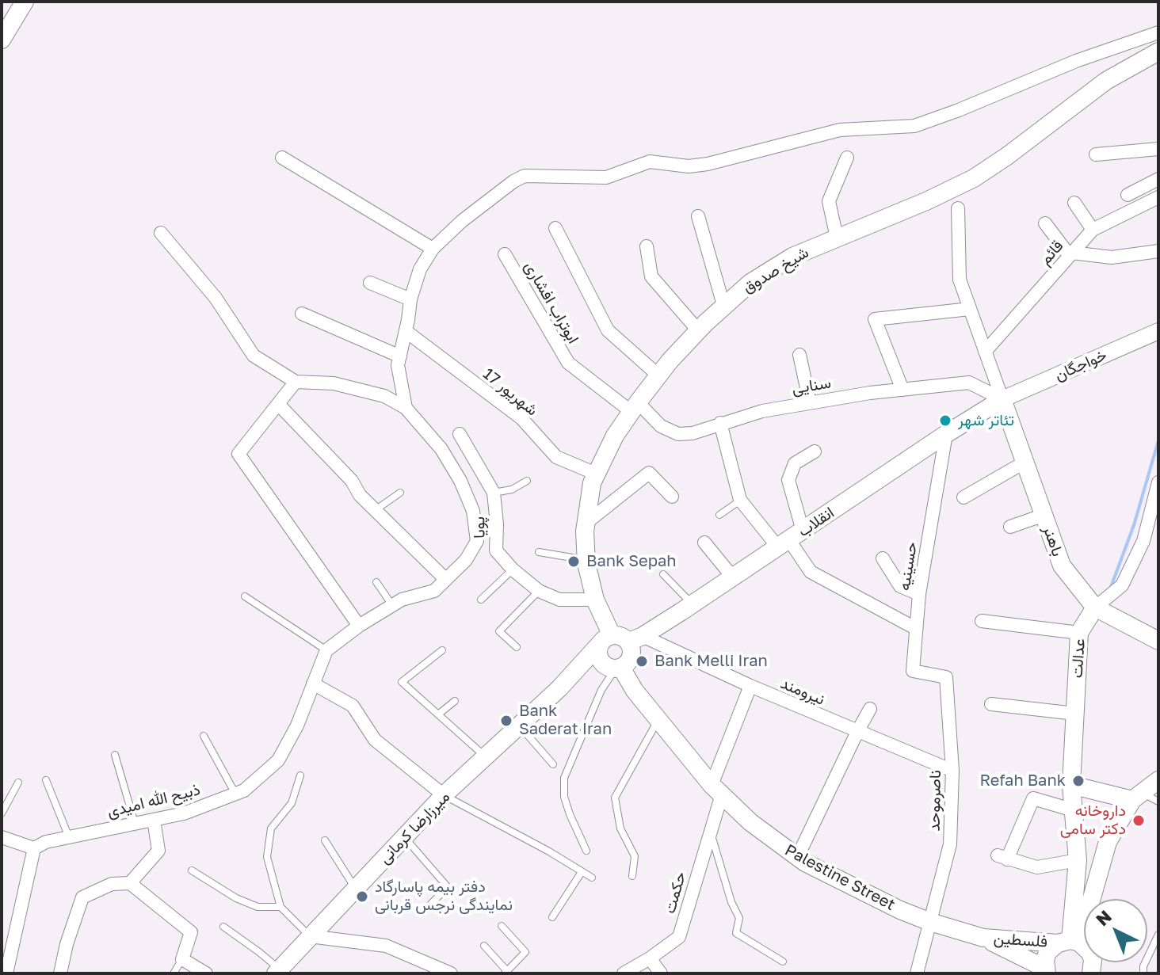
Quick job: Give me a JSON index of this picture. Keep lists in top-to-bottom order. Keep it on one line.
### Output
{"streets":{"main road":["شیخ صدوق","انقلاب","باهنر","عدالت","میرزارضا کرمانی","Palestine Street","فلسطین"],"street":["قائم","ابوتراب افشاری","خواجگان","سنایی","17 شهریور","پویا","حسینیه","نیرومند","ذبیح الله امیدی","ناصرموحد","حکمت"]},"crossings":[["شیخ صدوق","ابوتراب افشاری"],["شیخ صدوق","سنایی"],["شیخ صدوق","17 شهریور"],["شیخ صدوق","پویا"],["شیخ صدوق","Palestine Street"],["ابوتراب افشاری","سنایی"],["خواجگان","سنایی"],["خواجگان","انقلاب"],["خواجگان","باهنر"],["سنایی","انقلاب"],["سنایی","باهنر"],["انقلاب","باهنر"],["انقلاب","حسینیه"],["انقلاب","نیرومند"],["باهنر","عدالت"],["حسینیه","ناصرموحد"],["عدالت","فلسطین"],["نیرومند","ناصرموحد"],["نیرومند","حکمت"],["ناصرموحد","Palestine Street"],["Palestine Street","حکمت"],["Palestine Street","فلسطین"]],"places":["تئاتر شهر","Bank Sepah","Bank Melli Iran","Bank Saderat Iran","Refah Bank","داروخانه دکتر سامی","دفتر بیمه پاسارگاد نمایندگی نرجس قربانی"],"north":"top left"}
